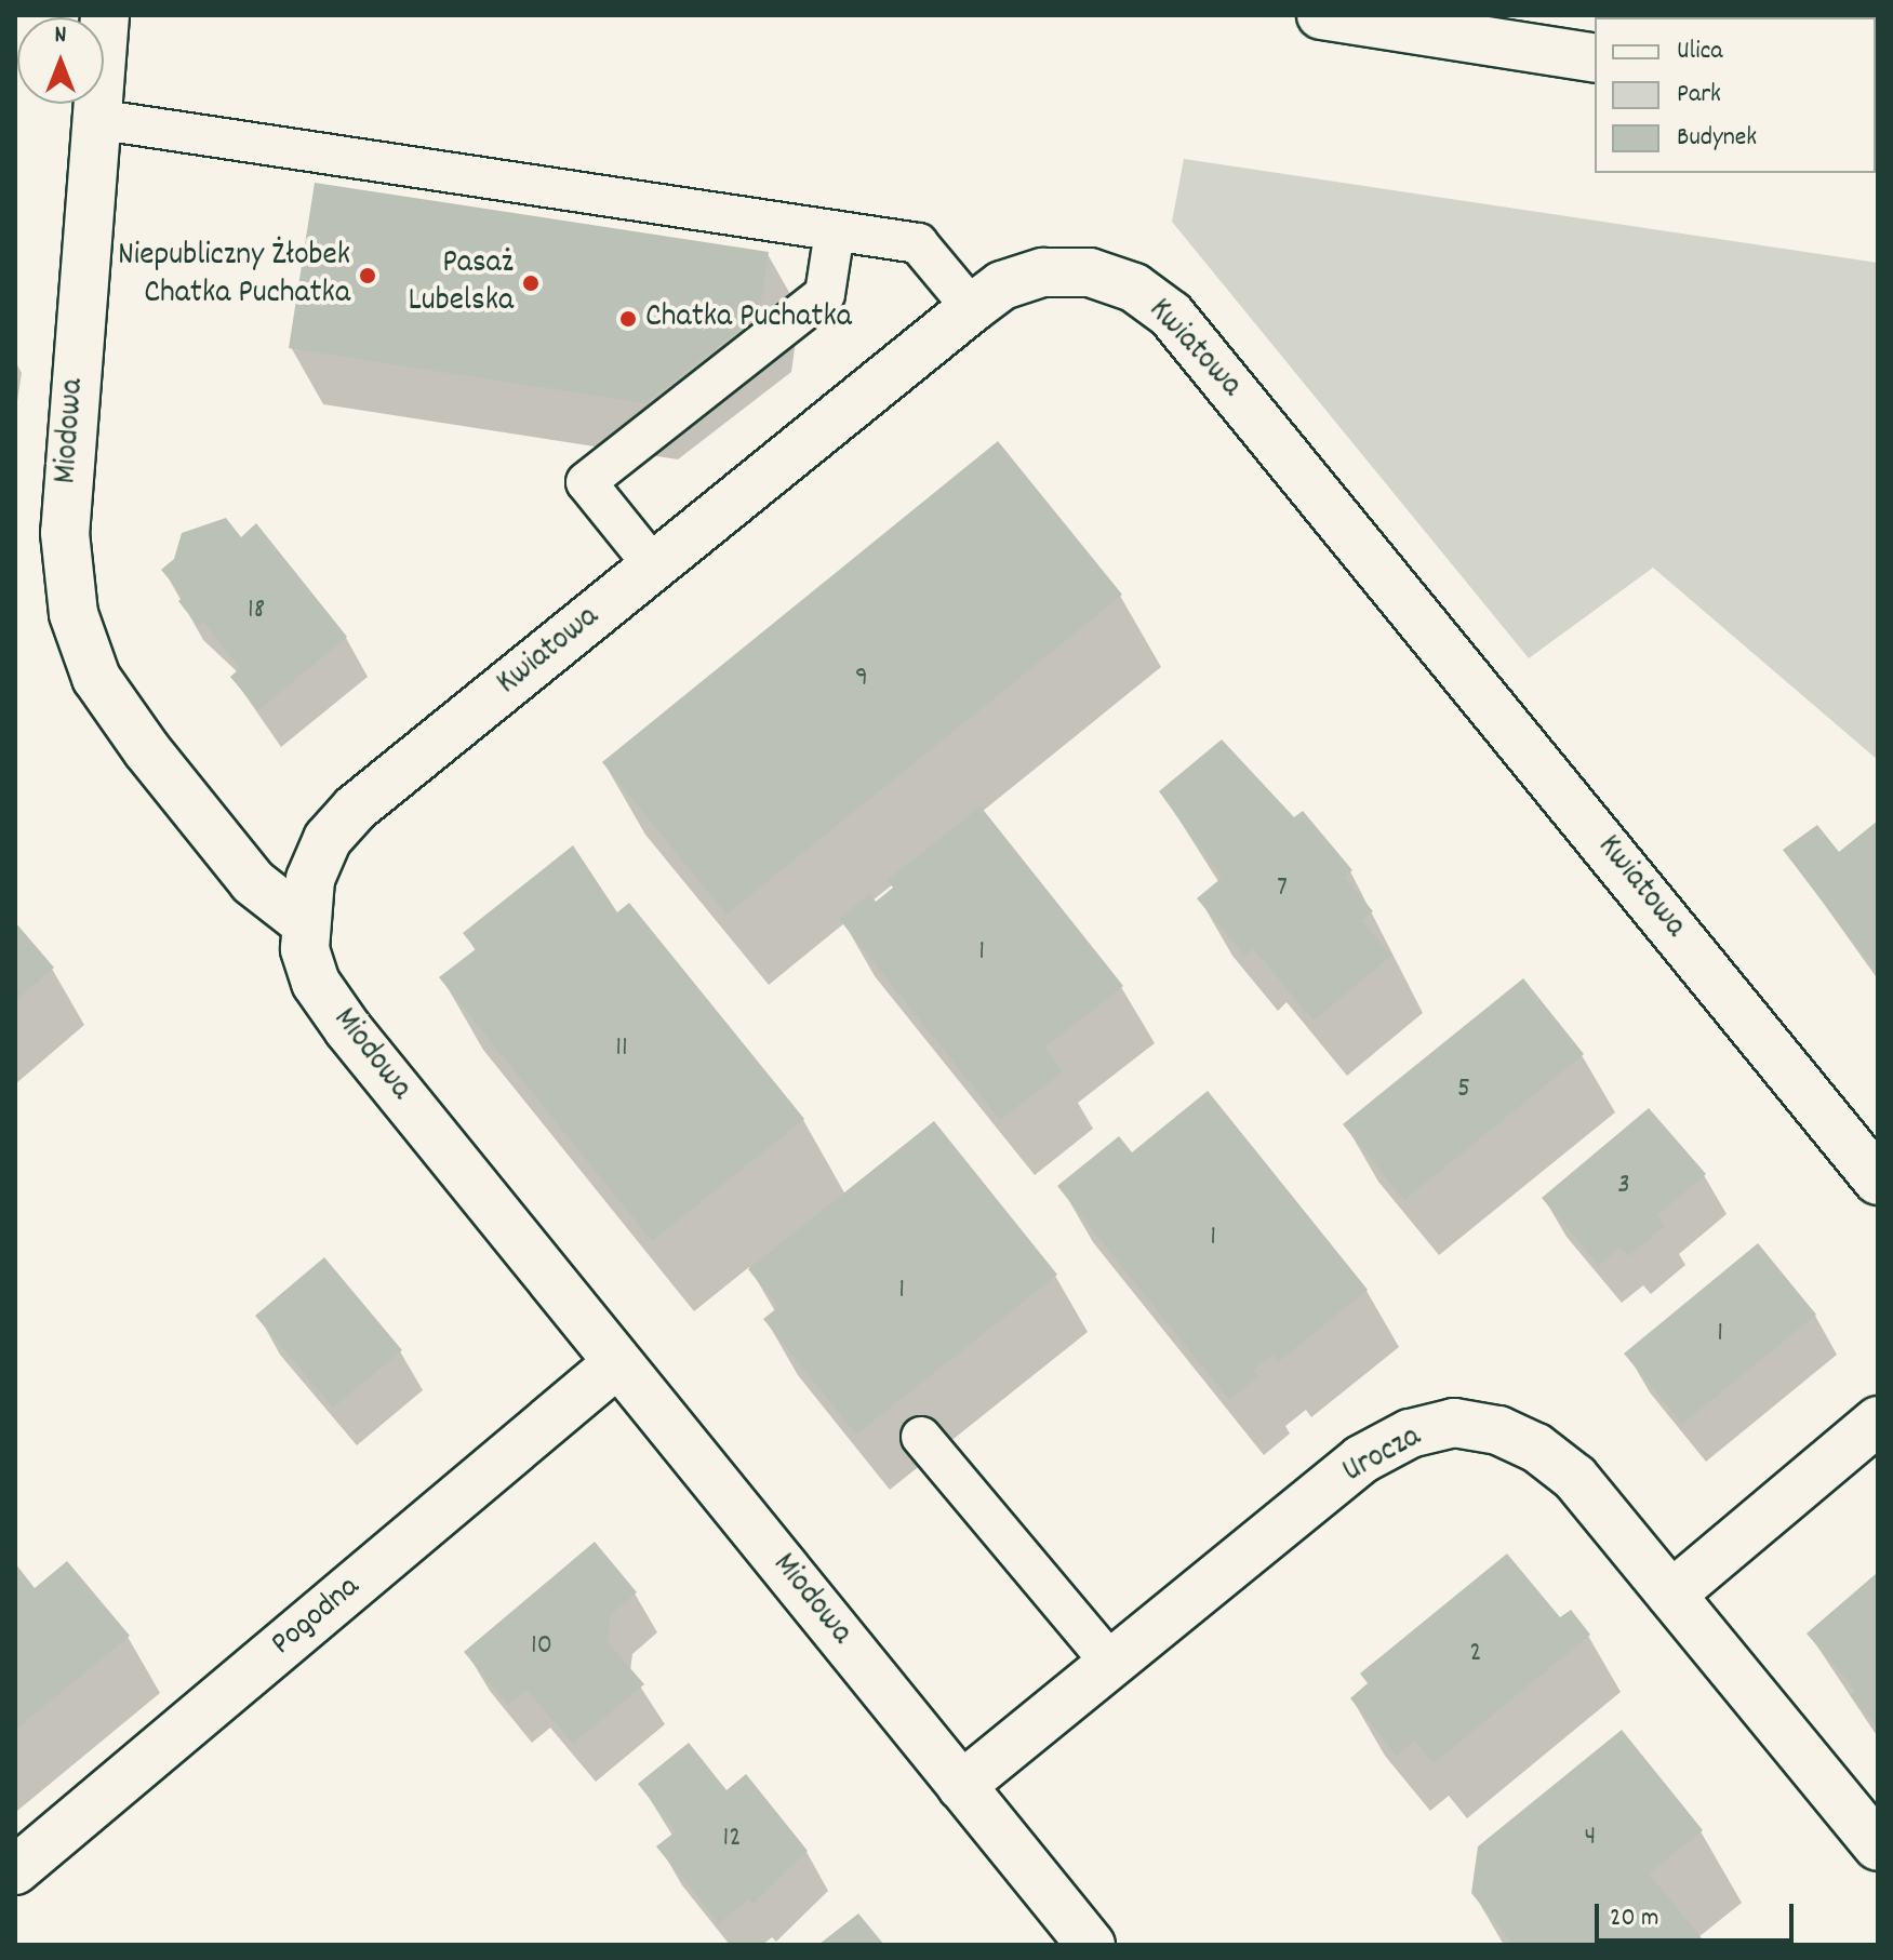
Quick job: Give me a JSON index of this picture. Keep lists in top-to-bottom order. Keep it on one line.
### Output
{"streets":{"street":["Kwiatowa","Miodowa","Urocza","Pogodna"]},"crossings":[["Kwiatowa","Miodowa"],["Miodowa","Urocza"],["Miodowa","Pogodna"]],"places":["Niepubliczny Żłobek Chatka Puchatka","Pasaż Lubelska","Chatka Puchatka"],"house_numbers":["18","9","7","1","11","5","3","1","1","1","10","2","4","12"],"legend":["Ulica","Park","Budynek"],"scale_bar":"20 m","north":"top"}
